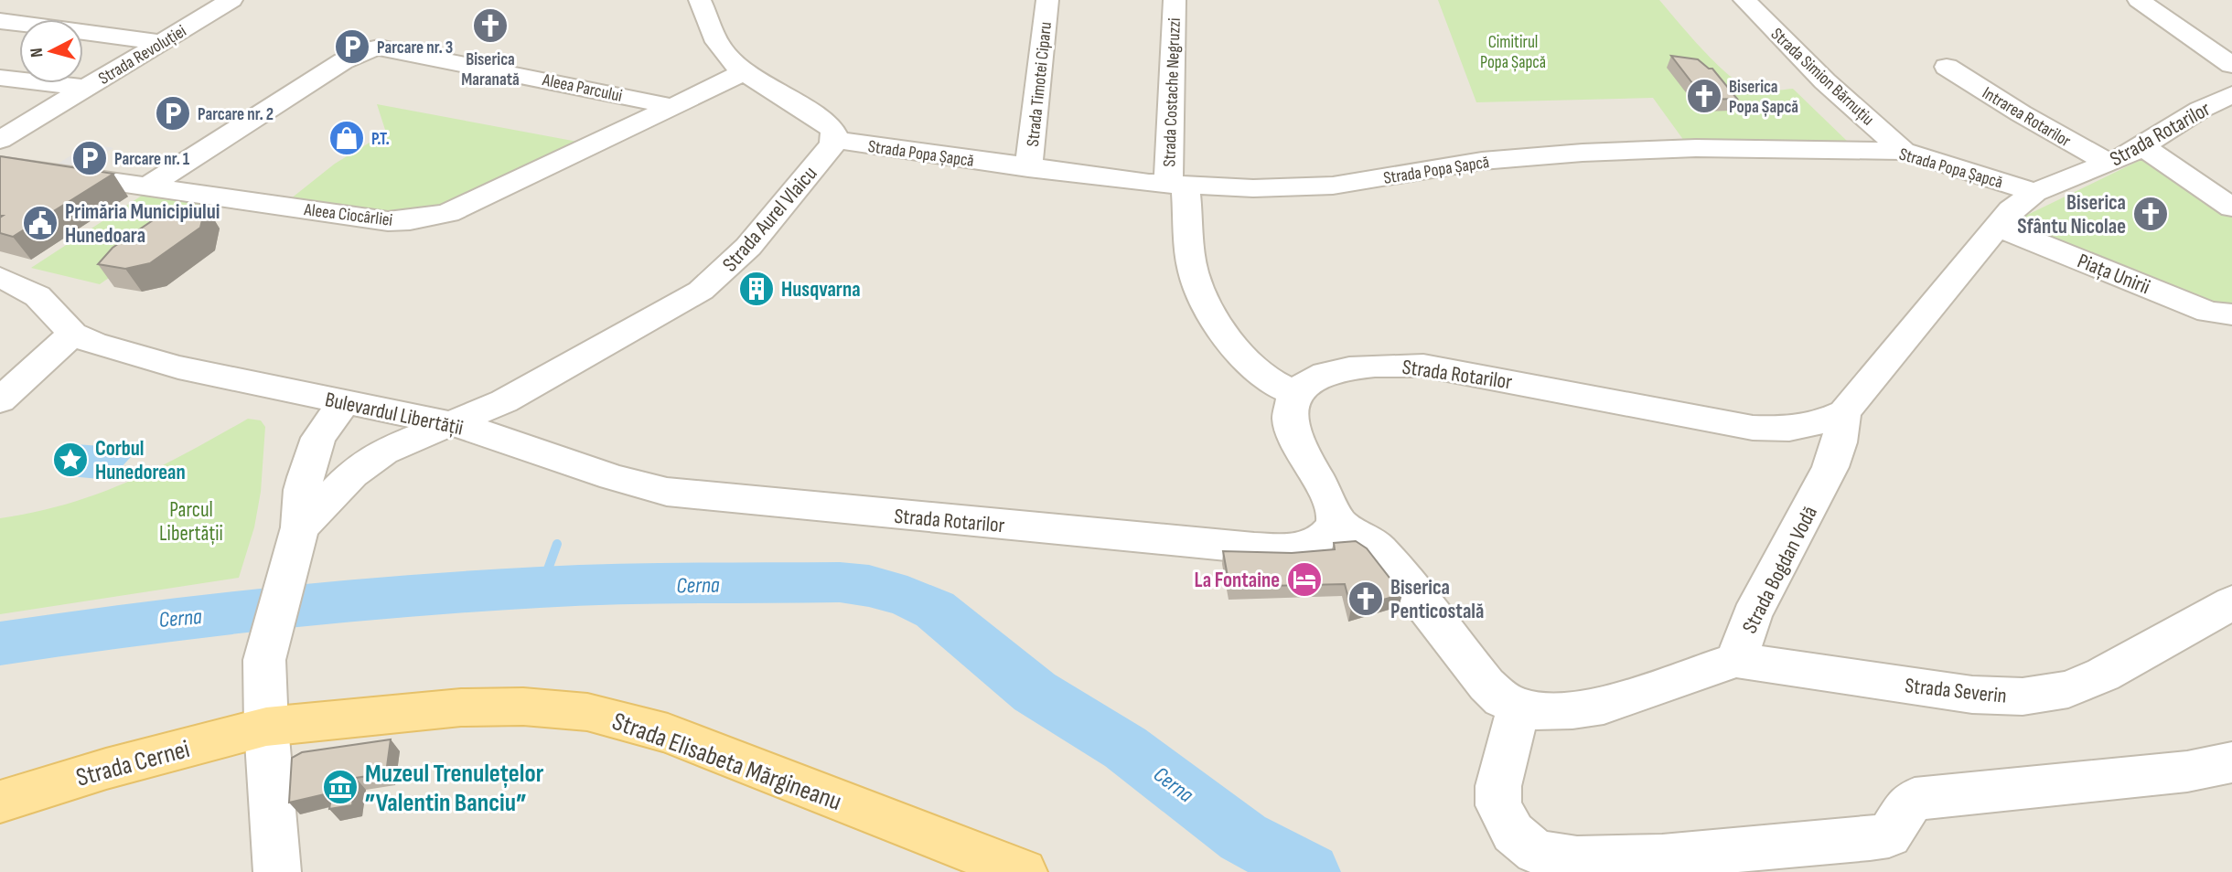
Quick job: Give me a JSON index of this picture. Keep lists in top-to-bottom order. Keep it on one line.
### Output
{"streets":{"main road":["Strada Elisabeta Mărgineanu","Strada Cernei"],"street":["Strada Revoluției","Strada Simion Bărnuțiu","Strada Timotei Ciparu","Aleea Parcului","Strada Costache Negruzzi","Intrarea Rotarilor","Strada Rotarilor","Strada Popa Șapcă","Aleea Ciocârliei","Strada Aurel Vlaicu","Piața Unirii","Bulevardul Libertății","Strada Bogdan Vodă","Strada Severin"]},"crossings":[["Strada Simion Bărnuțiu","Strada Popa Șapcă"],["Strada Timotei Ciparu","Strada Popa Șapcă"],["Aleea Parcului","Aleea Ciocârliei"],["Strada Costache Negruzzi","Strada Rotarilor"],["Strada Costache Negruzzi","Strada Popa Șapcă"],["Intrarea Rotarilor","Strada Rotarilor"],["Strada Rotarilor","Strada Popa Șapcă"],["Strada Rotarilor","Piața Unirii"],["Strada Rotarilor","Bulevardul Libertății"],["Strada Rotarilor","Strada Bogdan Vodă"],["Strada Popa Șapcă","Strada Aurel Vlaicu"],["Strada Aurel Vlaicu","Bulevardul Libertății"],["Strada Bogdan Vodă","Strada Severin"],["Strada Elisabeta Mărgineanu","Strada Cernei"]],"water":["Cerna"],"parks":["Cimitirul Popa Șapcă","Parcul Libertății"],"places":{"church":["Biserica Maranată","Biserica Popa Șapcă","Biserica Sfântu Nicolae","Biserica Penticostală"],"parking":["Parcare nr. 3","Parcare nr. 2","Parcare nr. 1"],"shop":["P.T."],"public building":["Primăria Municipiului Hunedoara"],"building":["Husqvarna"],"place":["Corbul Hunedorean"],"hotel":["La Fontaine"],"museum":["Muzeul Trenulețelor ”Valentin Banciu”"]},"north":"left"}
